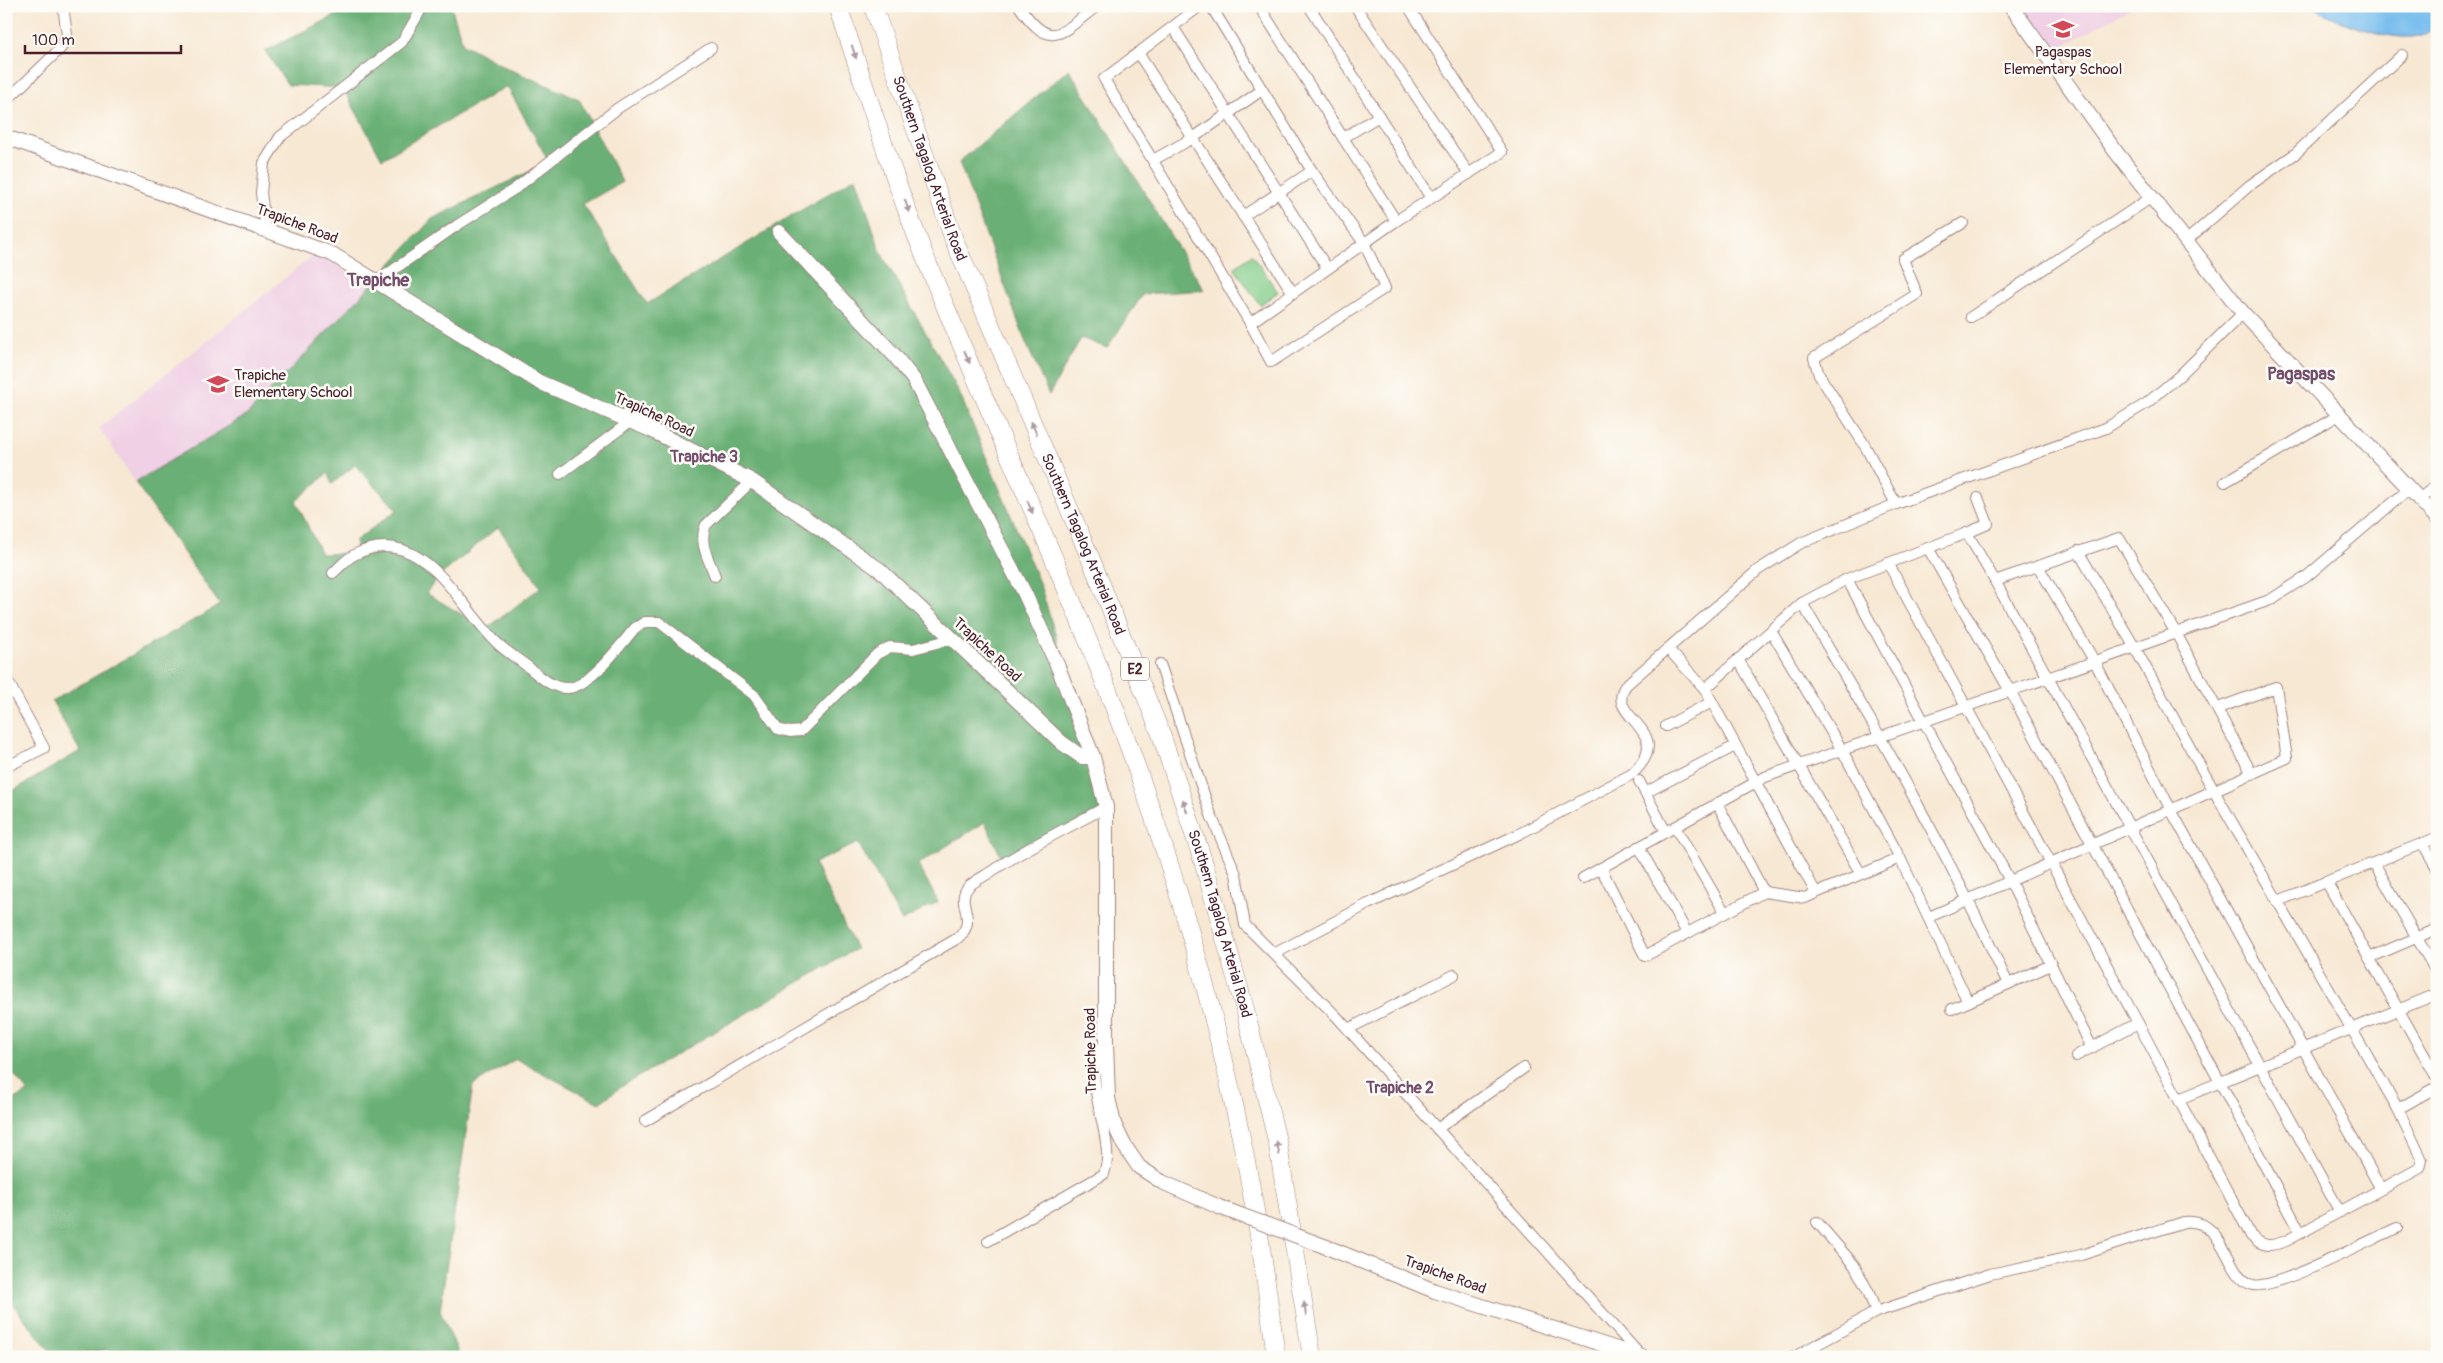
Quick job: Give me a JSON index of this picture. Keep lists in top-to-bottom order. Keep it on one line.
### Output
{"streets":{"highway":["Southern Tagalog Arterial Road","E2"],"street":["Trapiche Road"]},"districts":["Trapiche","Pagaspas","Trapiche 3","Trapiche 2"],"places":{"school or university":["Pagaspas Elementary School","Trapiche Elementary School"]},"scale_bar":"100 m"}
